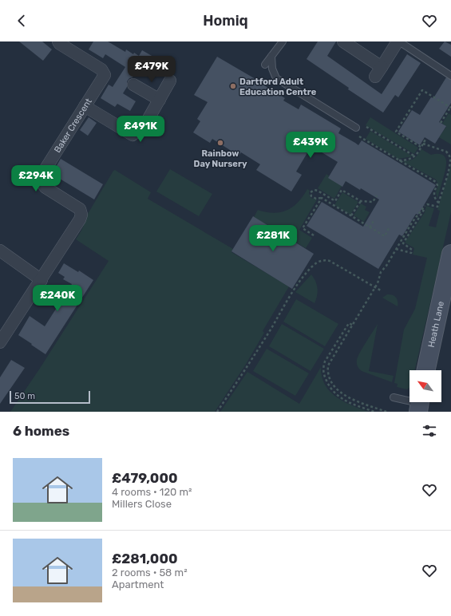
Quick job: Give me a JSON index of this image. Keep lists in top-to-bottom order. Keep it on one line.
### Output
{"streets":{"street":["Baker Crescent","Heath Lane"]},"places":["Dartford Adult Education Centre","Rainbow Day Nursery"],"scale_bar":"50 m","north":"top left","page":{"header":"Homiq","price":["£479K","£491K","£439K","£294K","£281K","£240K"],"scale":"50 m","heading":"6 homes","list":[{"name":"£479,000","note":"4 rooms · 120 m² · Millers Close"},{"name":"£281,000","note":"2 rooms · 58 m² · Apartment"}]}}
